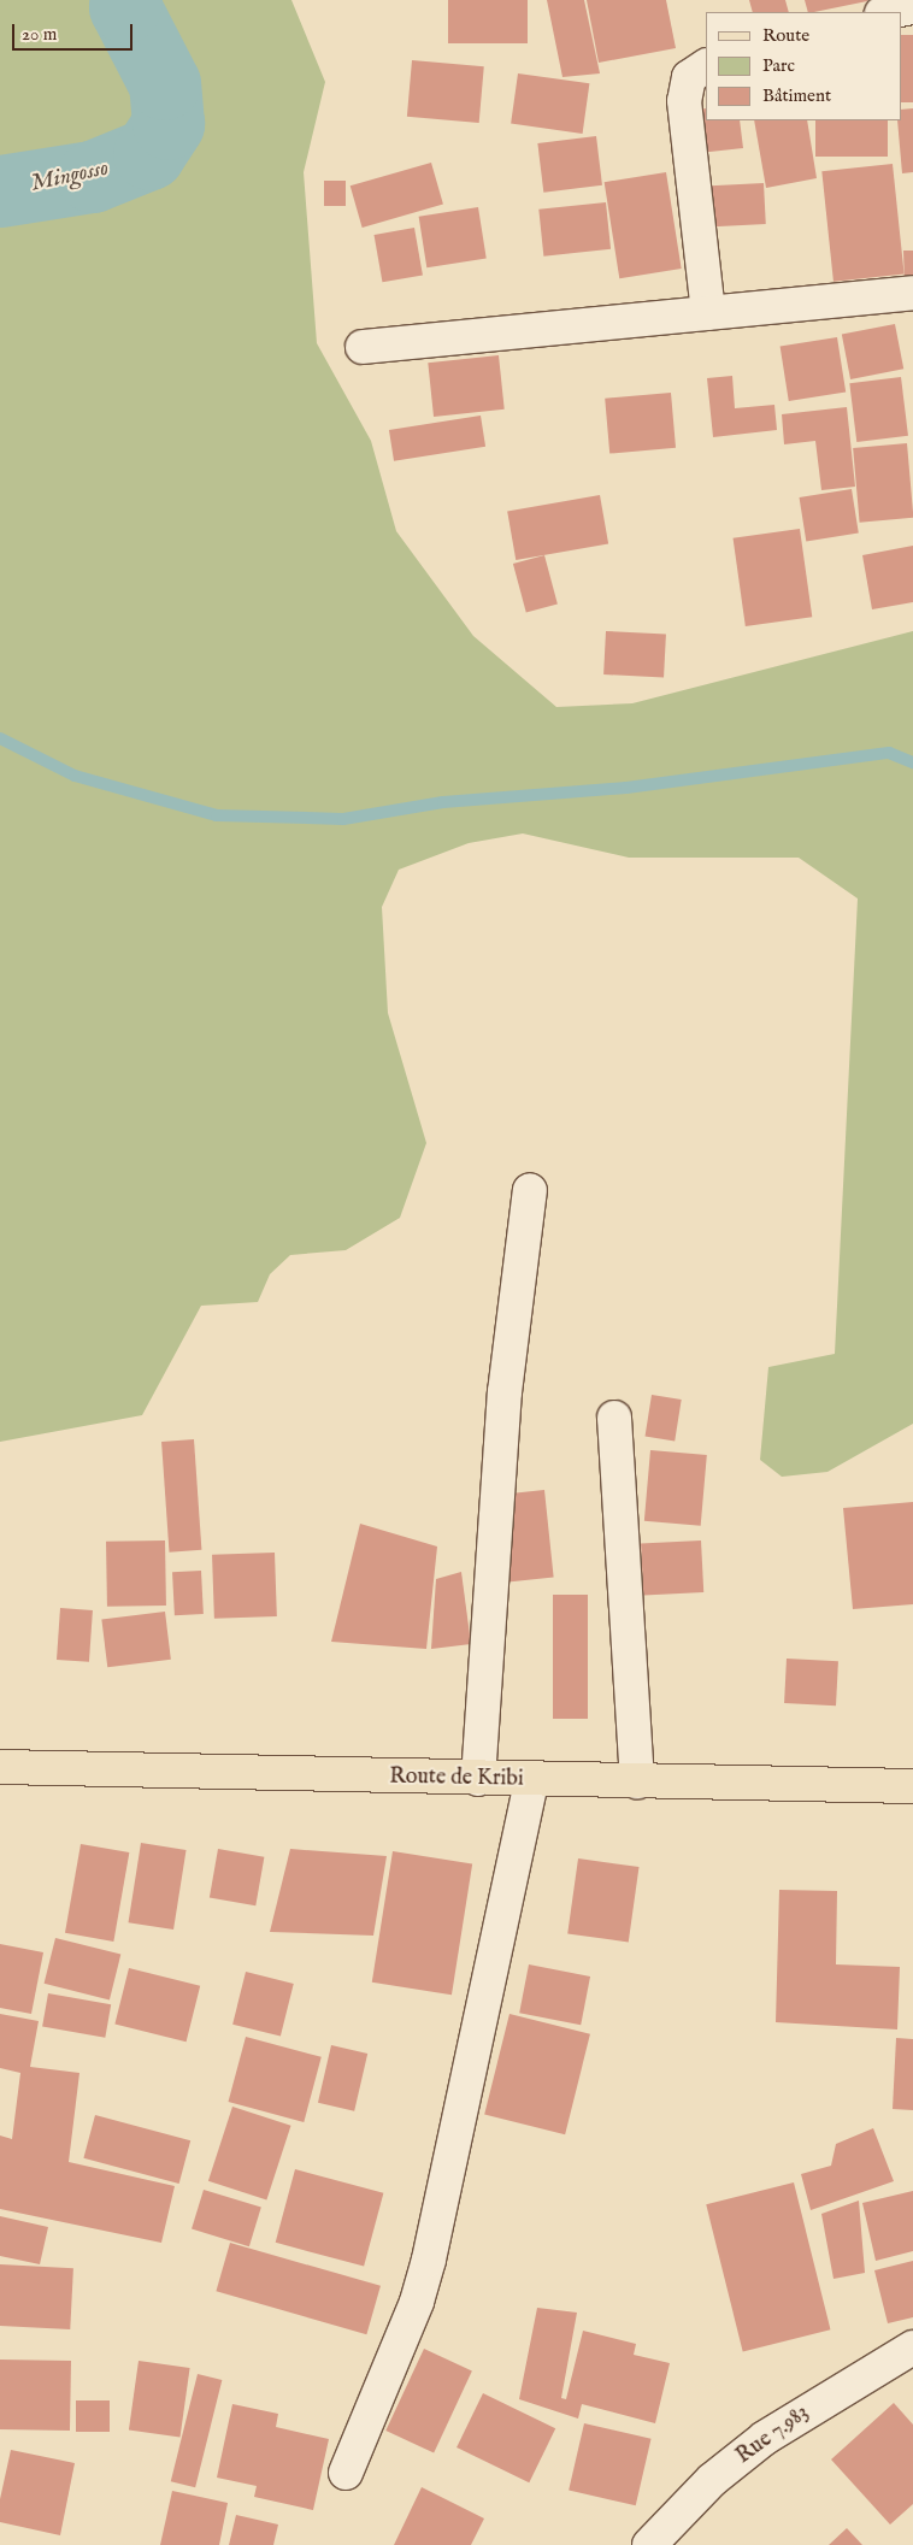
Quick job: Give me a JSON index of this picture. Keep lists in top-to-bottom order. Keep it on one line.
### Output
{"streets":{"main road":["Route de Kribi"],"street":["Rue 7.983"]},"water":["Mingosso"],"legend":["Route","Parc","Bâtiment"],"scale_bar":"20 m"}
